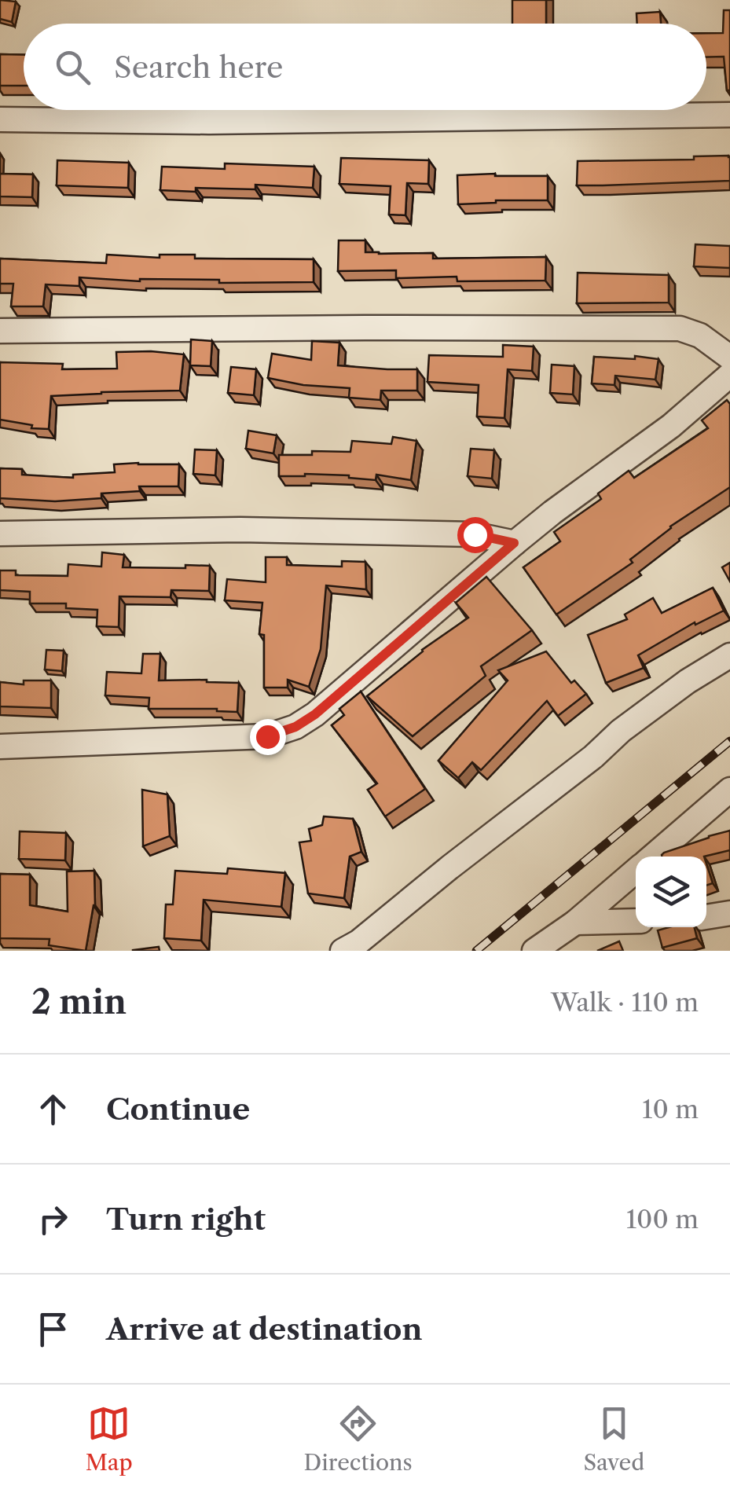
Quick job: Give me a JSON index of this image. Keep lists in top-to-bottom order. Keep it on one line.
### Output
{"page":{"search":"Search here","heading":["2 min","Walk · 110 m"],"list":[["Continue","10 m"],["Turn right","100 m"],"Arrive at destination"],"nav":["Map","Directions","Saved"]}}
